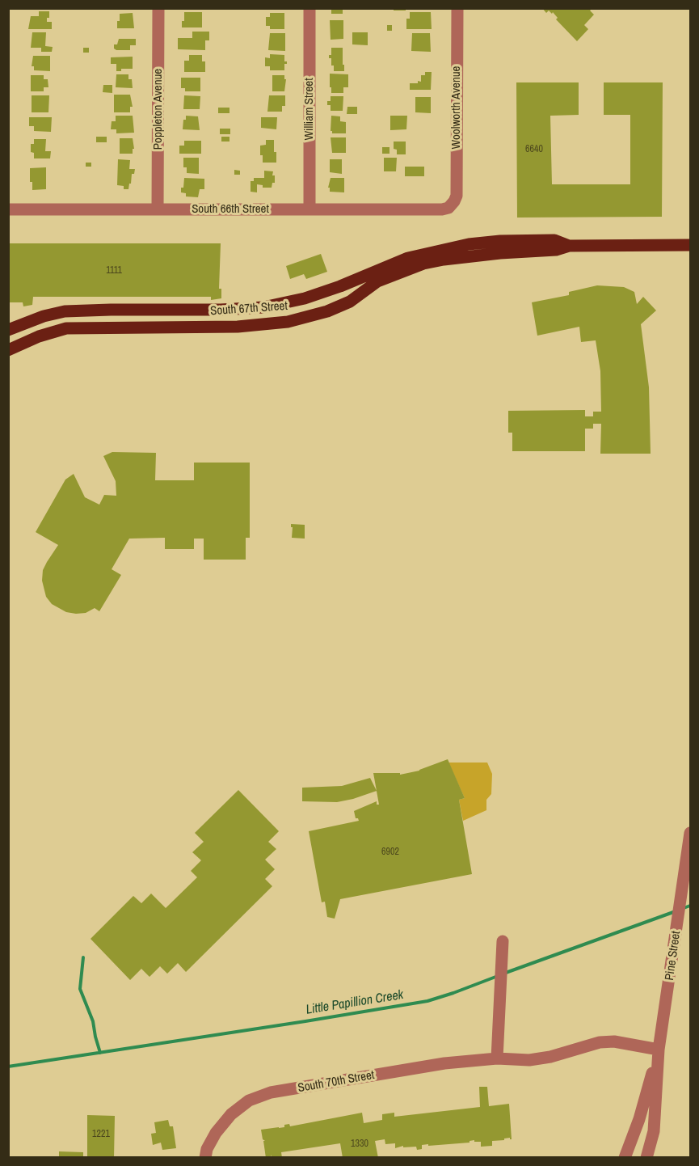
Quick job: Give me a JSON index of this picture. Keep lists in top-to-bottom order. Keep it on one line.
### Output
{"streets":{"main road":["South 67th Street"],"street":["Woolworth Avenue","Poppleton Avenue","William Street","South 66th Street","Pine Street","South 70th Street"]},"crossings":[["Woolworth Avenue","South 66th Street"],["Poppleton Avenue","South 66th Street"],["William Street","South 66th Street"],["Pine Street","South 70th Street"]],"water":["Little Papillion Creek"],"house_numbers":["6640","1111","6902","1221","1330"]}
